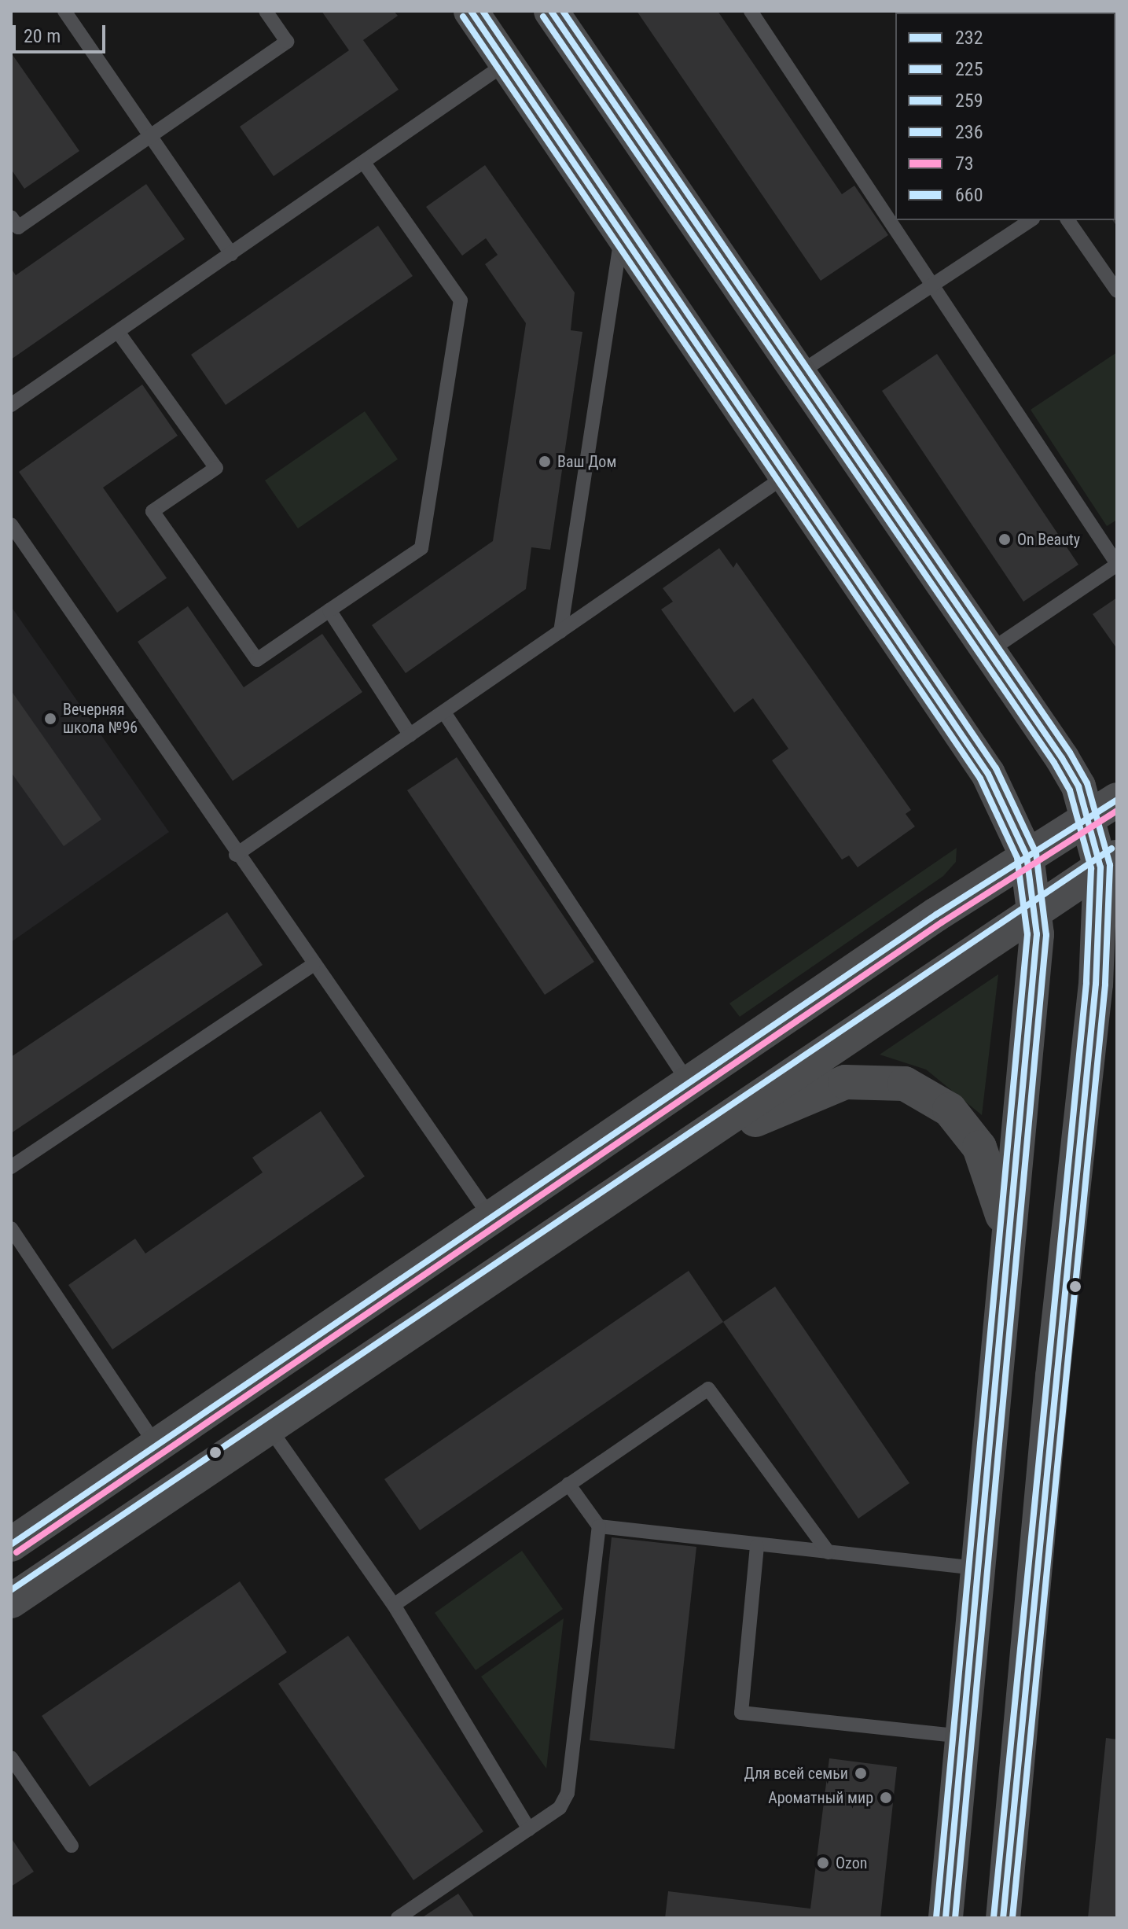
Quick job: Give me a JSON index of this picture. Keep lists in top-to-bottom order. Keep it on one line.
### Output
{"places":["Ваш Дом","On Beauty","Вечерняя школа №96","Для всей семьи","Ароматный мир","Ozon"],"lines":["transit line 232","transit line 259","transit line 225","transit line 236","transit line 73","transit line 660"],"legend":["232","225","259","236","73","660"],"scale_bar":"20 m"}
